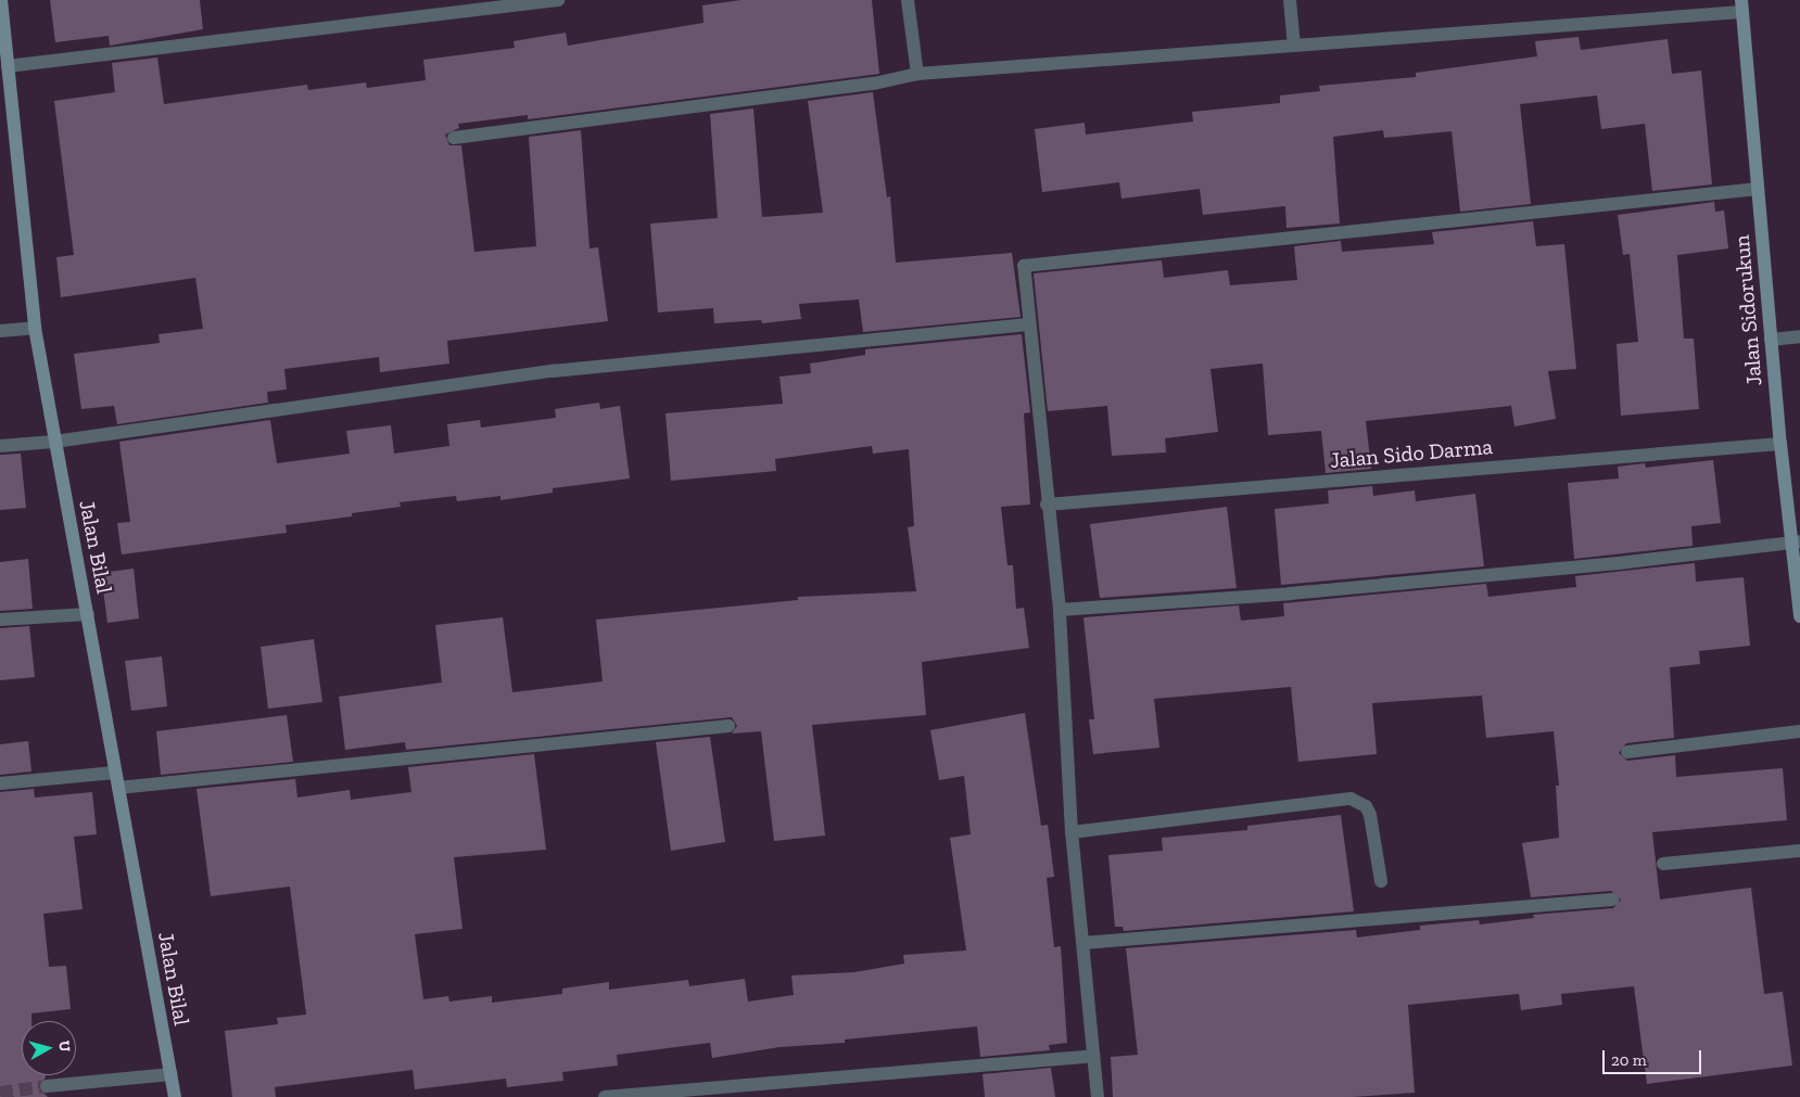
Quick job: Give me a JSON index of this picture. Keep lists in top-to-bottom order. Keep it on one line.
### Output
{"streets":{"main road":["Jalan Sidorukun","Jalan Bilal"],"street":["Jalan Sido Darma"]},"crossings":[["Jalan Sidorukun","Jalan Sido Darma"]],"scale_bar":"20 m","north":"right"}
